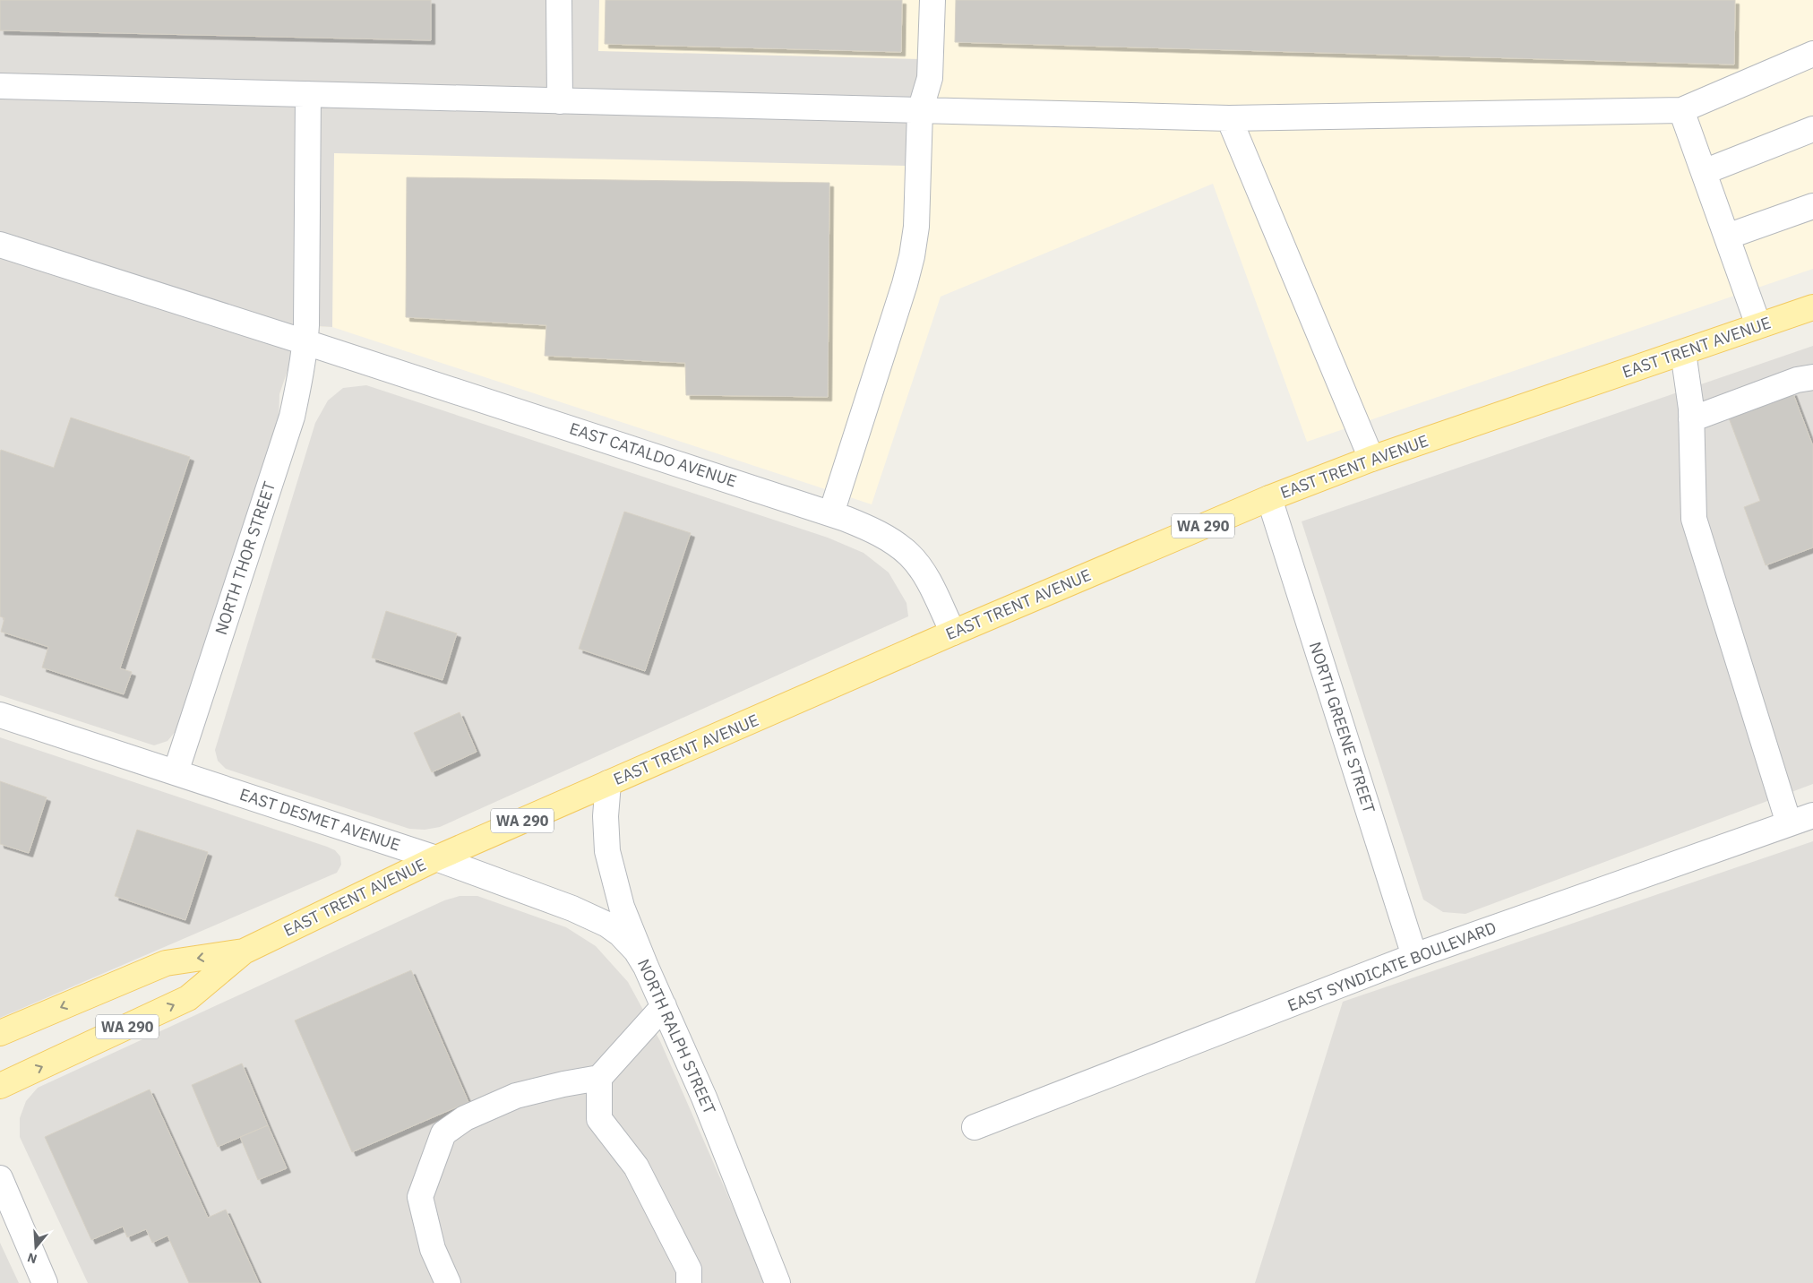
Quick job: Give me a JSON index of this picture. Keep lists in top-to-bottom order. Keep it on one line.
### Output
{"streets":{"main road":["EAST TRENT AVENUE","WA 290"],"street":["EAST CATALDO AVENUE","NORTH THOR STREET","NORTH GREENE STREET","EAST DESMET AVENUE","EAST SYNDICATE BOULEVARD","NORTH RALPH STREET"]},"crossings":[["EAST TRENT AVENUE","EAST CATALDO AVENUE"],["EAST TRENT AVENUE","NORTH GREENE STREET"],["EAST TRENT AVENUE","EAST DESMET AVENUE"],["EAST TRENT AVENUE","NORTH RALPH STREET"],["EAST CATALDO AVENUE","NORTH THOR STREET"],["NORTH THOR STREET","EAST DESMET AVENUE"],["NORTH GREENE STREET","EAST SYNDICATE BOULEVARD"],["EAST DESMET AVENUE","NORTH RALPH STREET"]],"north":"bottom"}
